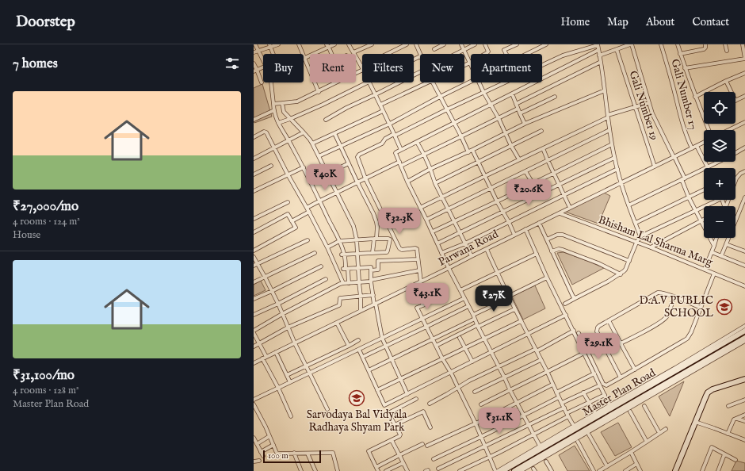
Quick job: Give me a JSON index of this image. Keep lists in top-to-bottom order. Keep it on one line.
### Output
{"streets":{"main road":["Master Plan Road"],"street":["Gali Number 17","Gali Number 19","Bhisham Lal Sharma Marg","Parwana Road"]},"crossings":[["Gali Number 17","Parwana Road"],["Gali Number 19","Parwana Road"],["Bhisham Lal Sharma Marg","Parwana Road"]],"places":{"school or university":["D.A.V PUBLIC SCHOOL","Sarvodaya Bal Vidyala Radhaya Shyam Park"]},"scale_bar":"100 m","page":{"header":"Doorstep","nav":["Home","Map","About","Contact"],"heading":"7 homes","chip":["Buy","Rent","Filters","New","Apartment"],"list":[{"name":"₹27,000/mo","note":"4 rooms · 124 m² · House"},{"name":"₹31,100/mo","note":"4 rooms · 128 m² · Master Plan Road"}],"map_buttons":["+","−"],"price":["₹40K","₹20.6K","₹32.3K","₹43.1K","₹27K","₹29.1K","₹31.1K"],"scale":"100 m"}}
